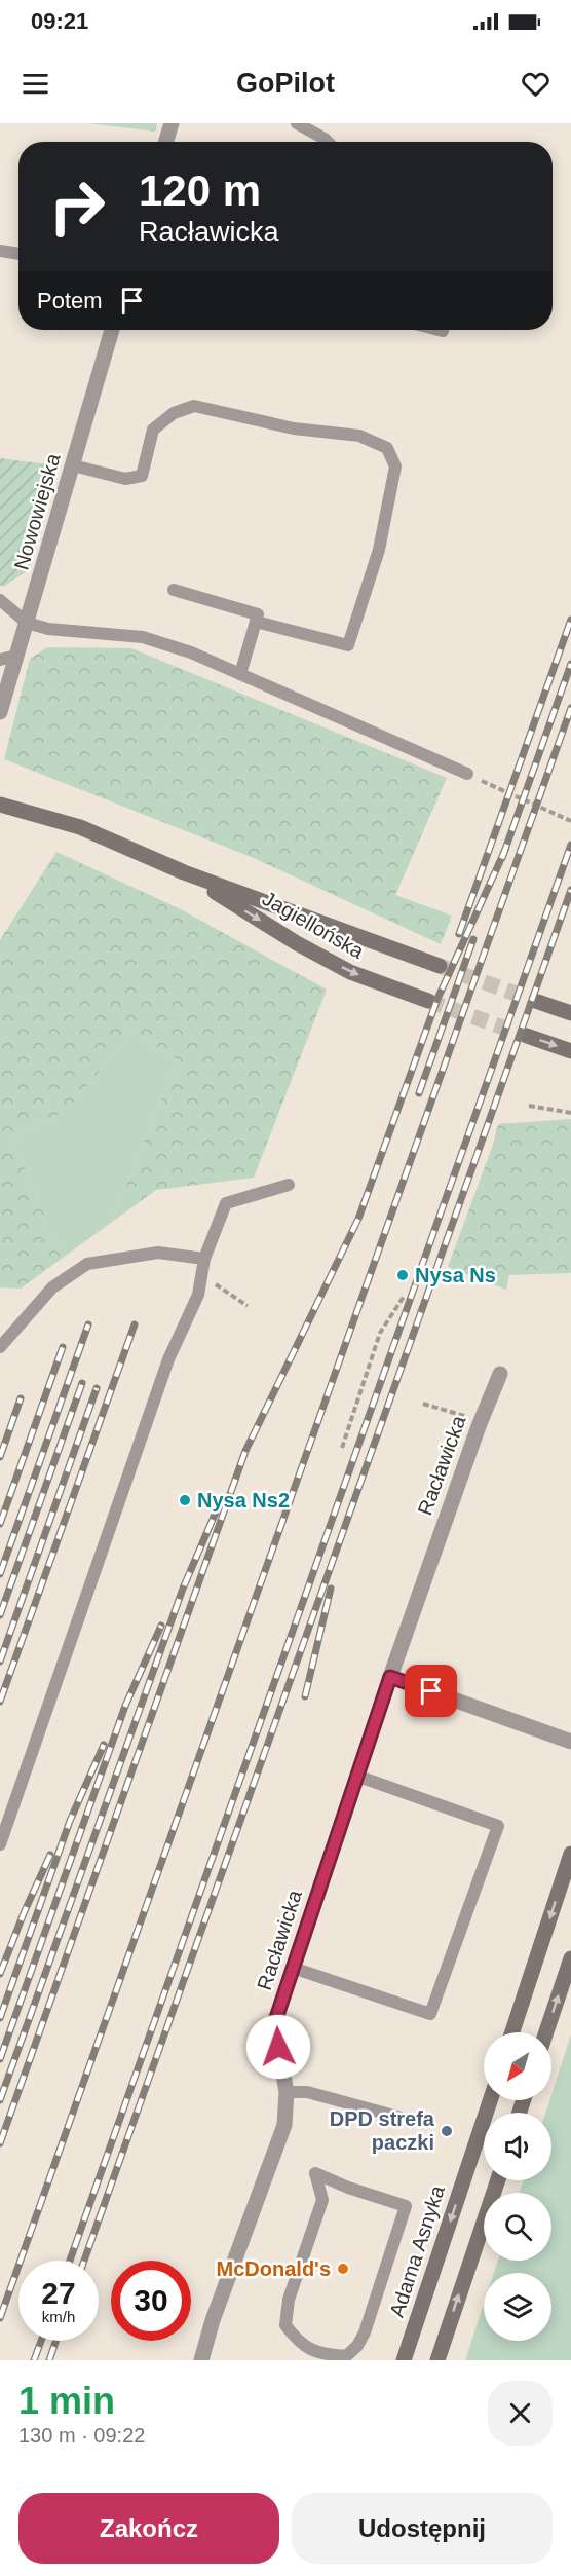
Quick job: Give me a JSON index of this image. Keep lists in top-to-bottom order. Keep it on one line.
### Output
{"streets":{"street":["Nowowiejska","Jagiellońska","Racławicka","Adama Asnyka"]},"places":["Nysa Ns","Nysa Ns2","DPD strefa paczki","McDonald's"],"north":"bottom left","page":{"status":"09:21","header":"GoPilot","turn":["120 m","Racławicka"],"then":"Potem","speed":"27 km/h","limit":"30","heading":["1 min","130 m · 09:22"],"buttons":["Zakończ","Udostępnij"]}}
